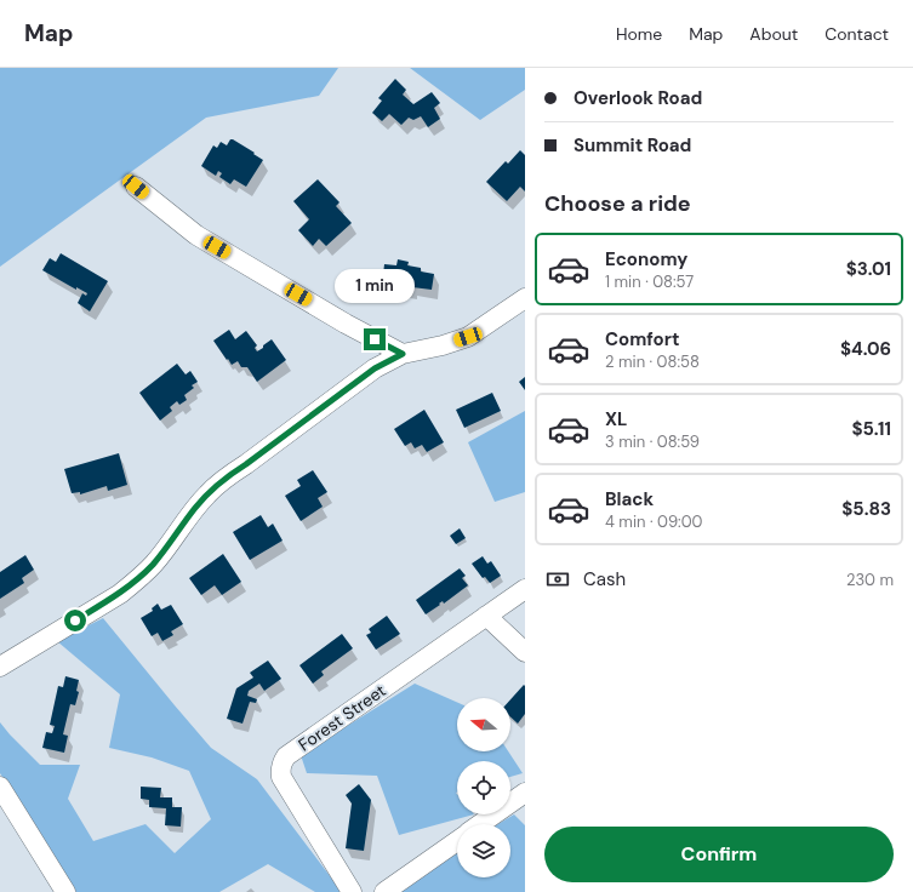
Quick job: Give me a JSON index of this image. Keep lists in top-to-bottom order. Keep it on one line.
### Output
{"streets":{"street":["Forest Street"]},"north":"left","page":{"header":"Map","nav":["Home","Map","About","Contact"],"banner":["Overlook Road","Summit Road"],"heading":"Choose a ride","list":[{"name":"Economy","note":"1 min · 08:57","value":"$3.01"},{"name":"Comfort","note":"2 min · 08:58","value":"$4.06"},{"name":"XL","note":"3 min · 08:59","value":"$5.11"},{"name":"Black","note":"4 min · 09:00","value":"$5.83"}],"bubble":"1 min","pay":["Cash","230 m"],"buttons":"Confirm"}}
